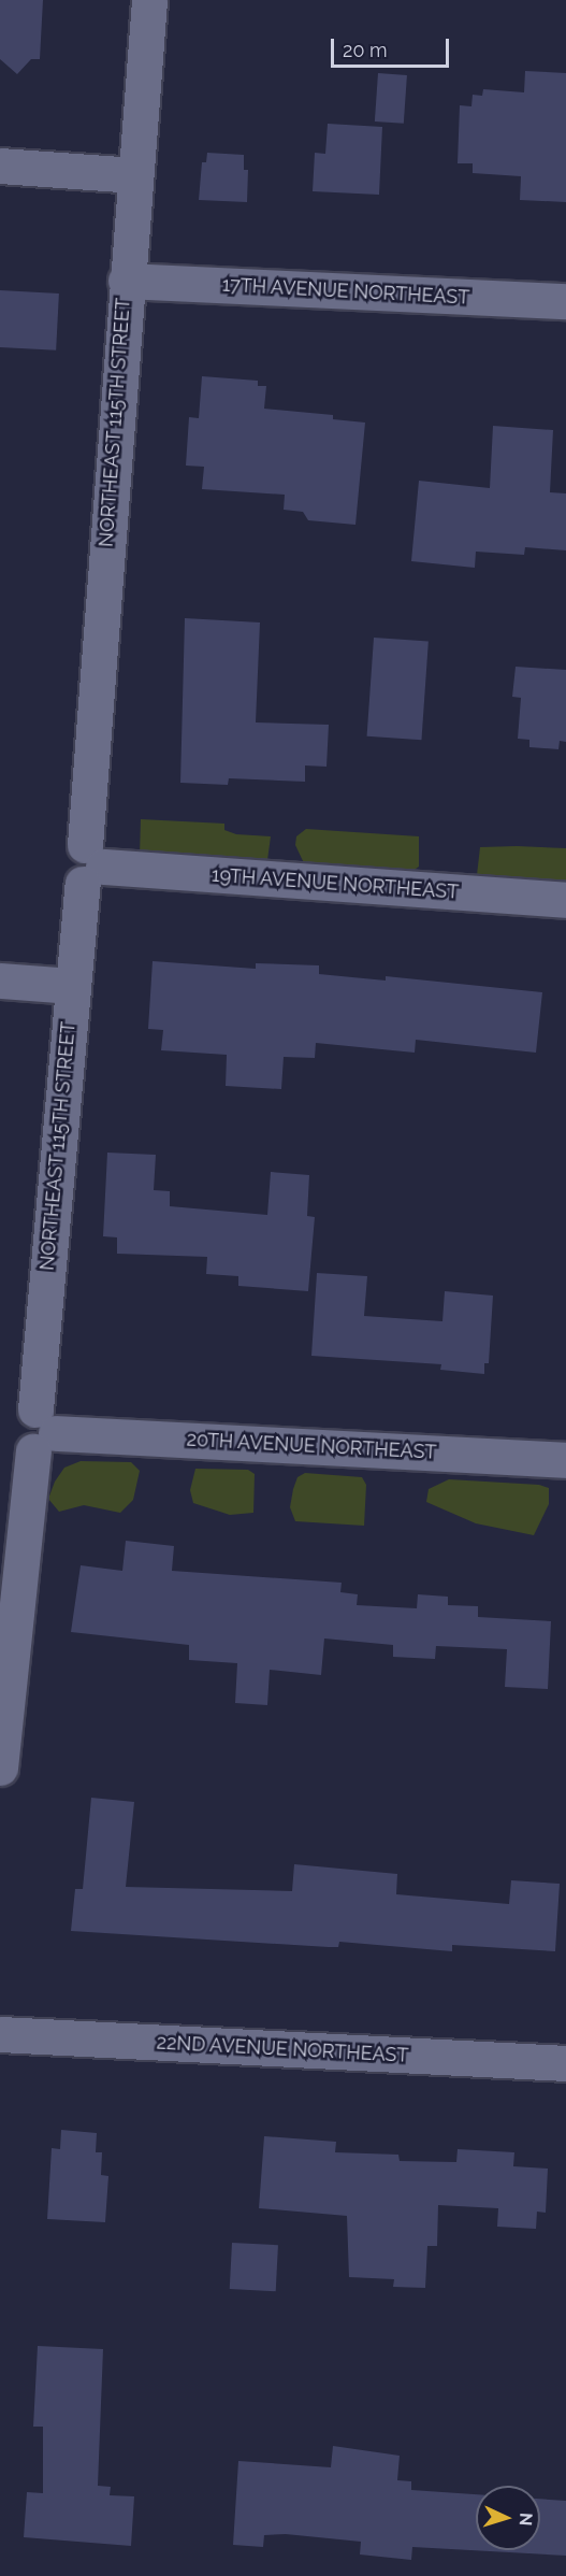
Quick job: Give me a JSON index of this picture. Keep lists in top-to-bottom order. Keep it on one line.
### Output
{"streets":{"street":["17TH AVENUE NORTHEAST","NORTHEAST 115TH STREET","19TH AVENUE NORTHEAST","20TH AVENUE NORTHEAST","22ND AVENUE NORTHEAST"]},"crossings":[["17TH AVENUE NORTHEAST","NORTHEAST 115TH STREET"],["NORTHEAST 115TH STREET","19TH AVENUE NORTHEAST"],["NORTHEAST 115TH STREET","20TH AVENUE NORTHEAST"]],"scale_bar":"20 m","north":"right"}
